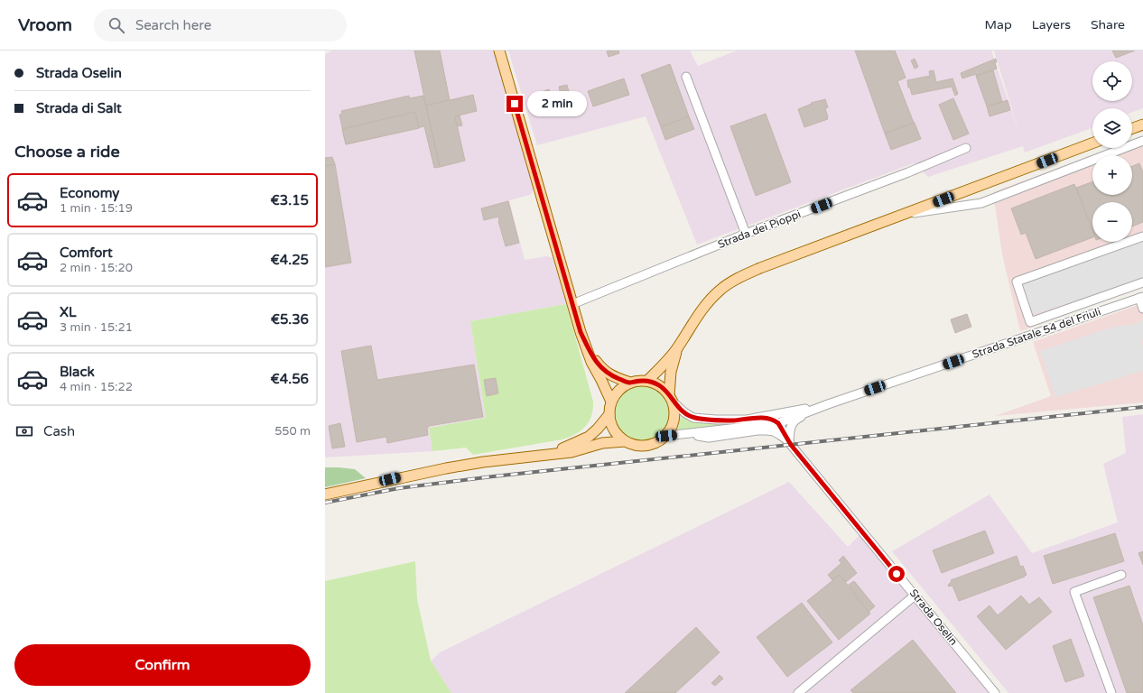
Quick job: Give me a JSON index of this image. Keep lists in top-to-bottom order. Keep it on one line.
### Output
{"streets":{"main road":["Strada Statale 54 del Friuli"],"street":["Strada dei Pioppi","Strada Oselin"]},"crossings":[["Strada Statale 54 del Friuli","Strada Oselin"]],"page":{"header":"Vroom","search":"Search here","nav":["Map","Layers","Share"],"banner":["Strada Oselin","Strada di Salt"],"map_buttons":["+","−"],"bubble":"2 min","heading":"Choose a ride","list":[{"name":"Economy","note":"1 min · 15:19","value":"€3.15"},{"name":"Comfort","note":"2 min · 15:20","value":"€4.25"},{"name":"XL","note":"3 min · 15:21","value":"€5.36"},{"name":"Black","note":"4 min · 15:22","value":"€4.56"}],"pay":["Cash","550 m"],"buttons":"Confirm"}}
